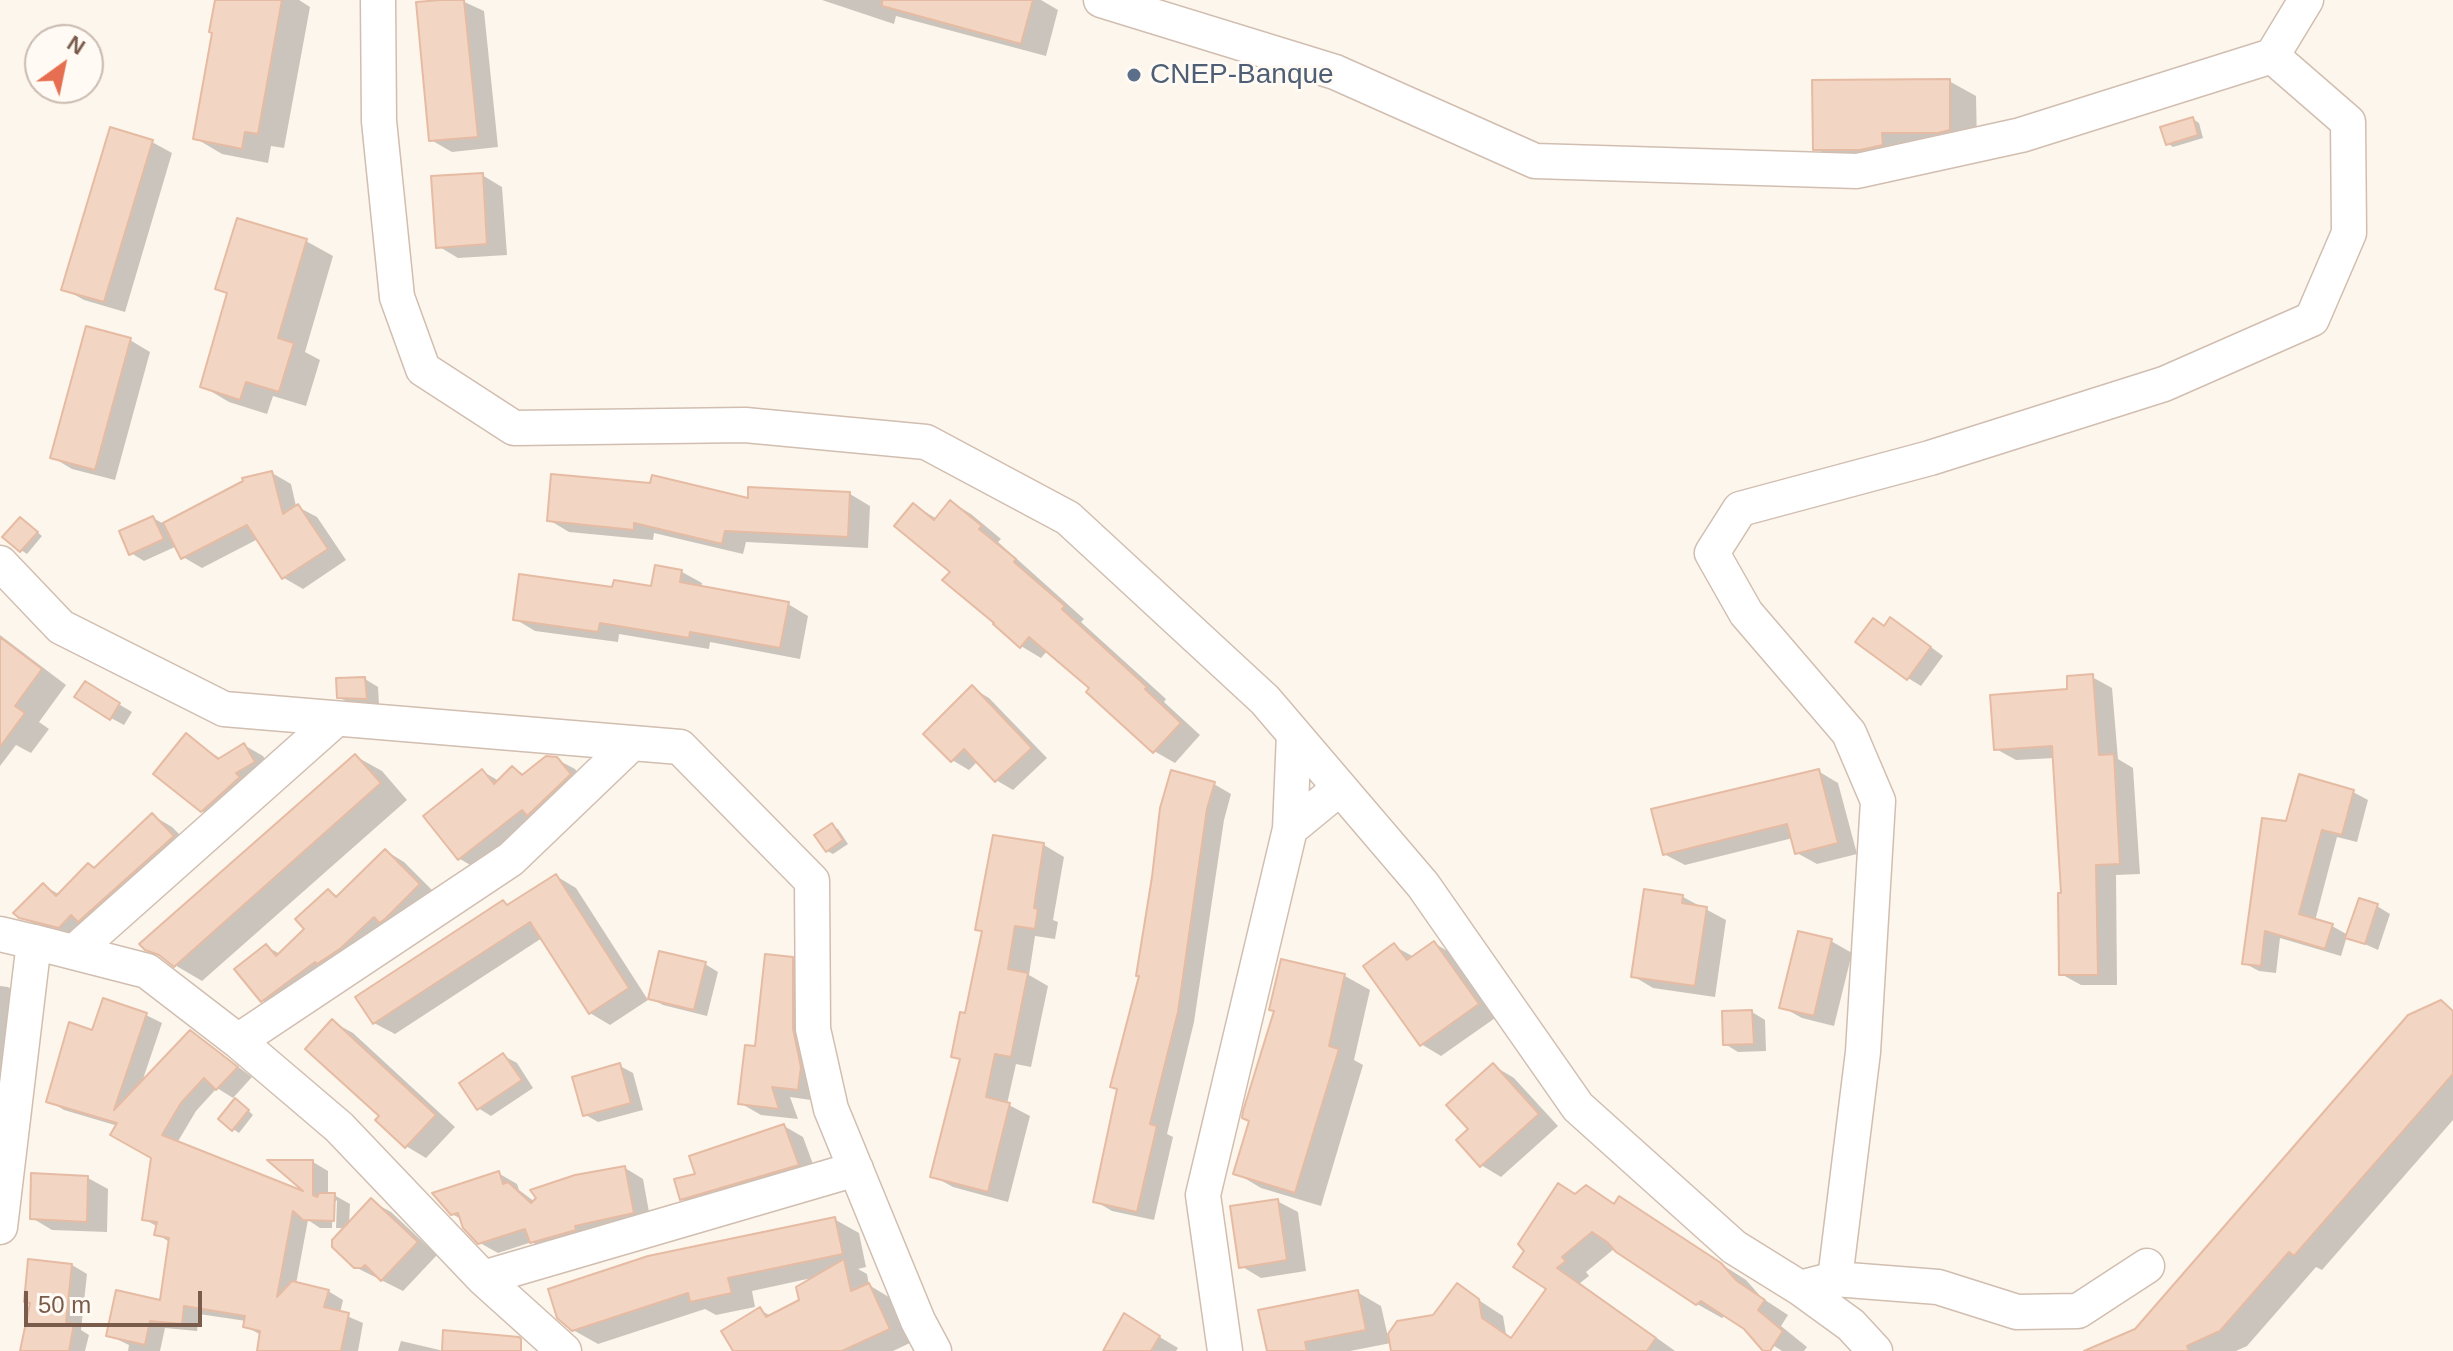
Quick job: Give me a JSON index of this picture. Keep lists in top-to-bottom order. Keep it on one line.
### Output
{"places":["CNEP-Banque"],"scale_bar":"50 m","north":"top right"}
